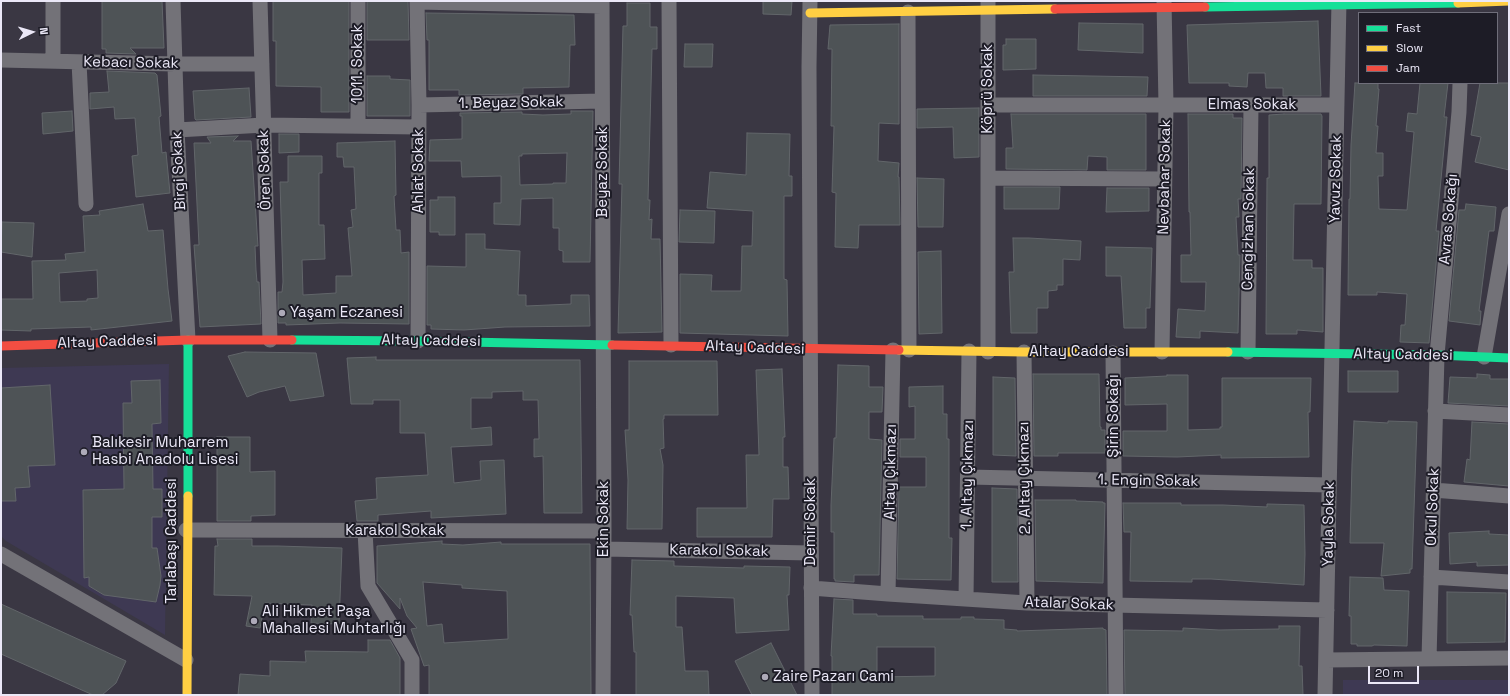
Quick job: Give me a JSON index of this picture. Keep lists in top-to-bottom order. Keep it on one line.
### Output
{"streets":{"main road":["Altay Caddesi","Tarlabaşı Caddesi"],"street":["Kebacı Sokak","1011. Sokak","Köprü Sokak","1. Beyaz Sokak","Elmas Sokak","Ören Sokak","Birgi Sokak","Ahlat Sokak","Beyaz Sokak","Nevbahar Sokak","Yavuz Sokak","Avras Sokağı","Cengizhan Sokak","Şirin Sokağı","Altay Çıkmazı","1. Altay Çıkmazı","2. Altay Çıkmazı","1. Engin Sokak","Okul Sokak","Ekin Sokak","Demir Sokak","Yayla Sokak","Karakol Sokak","Atalar Sokak"]},"crossings":[["Kebacı Sokak","Ören Sokak"],["Kebacı Sokak","Birgi Sokak"],["Köprü Sokak","Altay Caddesi"],["1. Beyaz Sokak","Ahlat Sokak"],["1. Beyaz Sokak","Beyaz Sokak"],["Elmas Sokak","Nevbahar Sokak"],["Elmas Sokak","Yavuz Sokak"],["Elmas Sokak","Cengizhan Sokak"],["Ören Sokak","Altay Caddesi"],["Birgi Sokak","Altay Caddesi"],["Birgi Sokak","Tarlabaşı Caddesi"],["Ahlat Sokak","Beyaz Sokak"],["Ahlat Sokak","Altay Caddesi"],["Beyaz Sokak","Altay Caddesi"],["Beyaz Sokak","Ekin Sokak"],["Nevbahar Sokak","Altay Caddesi"],["Yavuz Sokak","Altay Caddesi"],["Yavuz Sokak","Yayla Sokak"],["Avras Sokağı","Altay Caddesi"],["Avras Sokağı","Okul Sokak"],["Cengizhan Sokak","Altay Caddesi"],["Altay Caddesi","Şirin Sokağı"],["Altay Caddesi","Altay Çıkmazı"],["Altay Caddesi","1. Altay Çıkmazı"],["Altay Caddesi","2. Altay Çıkmazı"],["Altay Caddesi","Okul Sokak"],["Altay Caddesi","Ekin Sokak"],["Altay Caddesi","Demir Sokak"],["Altay Caddesi","Yayla Sokak"],["Altay Caddesi","Tarlabaşı Caddesi"],["Şirin Sokağı","1. Engin Sokak"],["Şirin Sokağı","Atalar Sokak"],["Altay Çıkmazı","Atalar Sokak"],["1. Altay Çıkmazı","1. Engin Sokak"],["1. Altay Çıkmazı","Atalar Sokak"],["2. Altay Çıkmazı","1. Engin Sokak"],["2. Altay Çıkmazı","Atalar Sokak"],["1. Engin Sokak","Yayla Sokak"],["Ekin Sokak","Karakol Sokak"],["Demir Sokak","Karakol Sokak"],["Demir Sokak","Atalar Sokak"],["Yayla Sokak","Atalar Sokak"],["Karakol Sokak","Tarlabaşı Caddesi"]],"places":["Yaşam Eczanesi","Balıkesir Muharrem Hasbi Anadolu Lisesi","Ali Hikmet Paşa Mahallesi Muhtarlığı","Zaire Pazarı Cami"],"legend":["Fast","Slow","Jam"],"scale_bar":"20 m","north":"right"}
